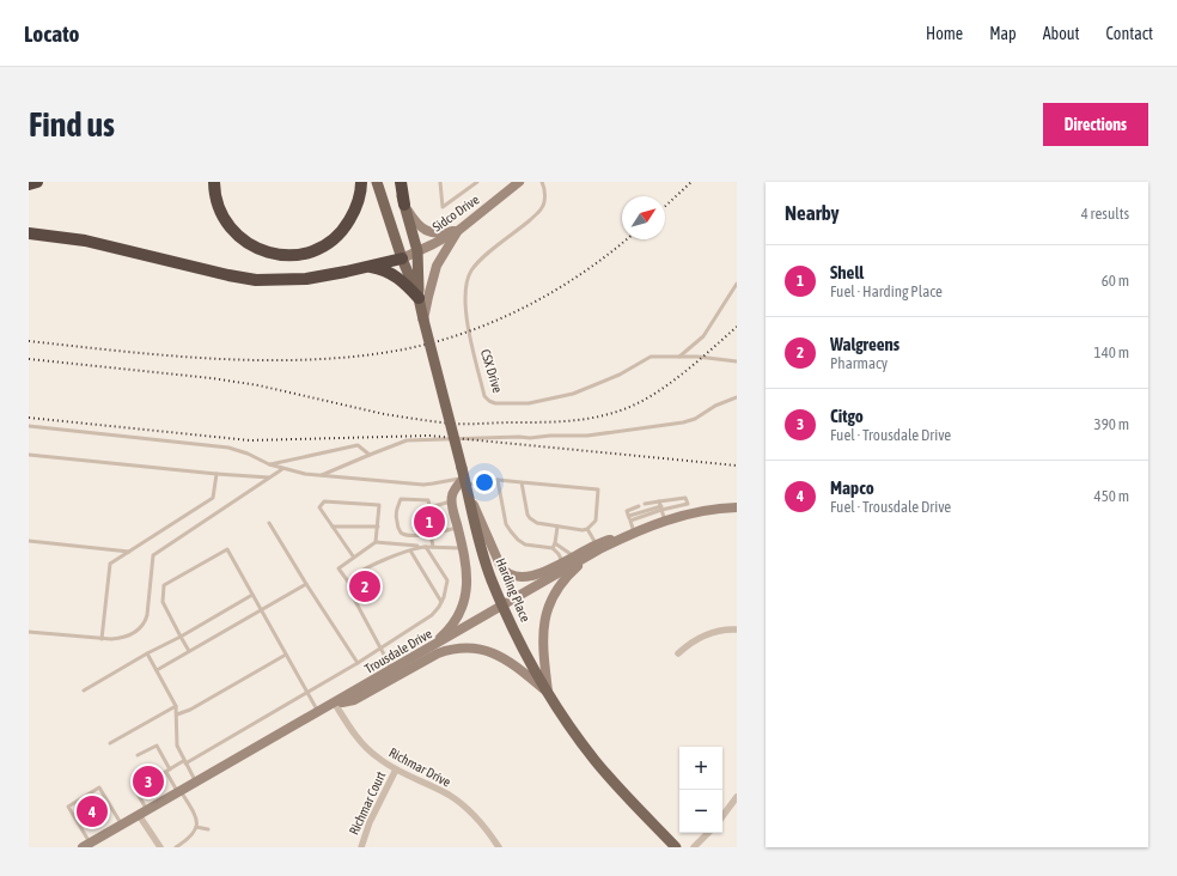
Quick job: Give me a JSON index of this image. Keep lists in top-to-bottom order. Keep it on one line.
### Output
{"streets":{"main road":["Harding Place"],"street":["Sidco Drive","Trousdale Drive","Richmar Drive","Richmar Court"],"lane":["CSX Drive"]},"crossings":[["Sidco Drive","Harding Place"],["Harding Place","Trousdale Drive"],["Trousdale Drive","Richmar Drive"],["Richmar Drive","Richmar Court"]],"north":"top right","page":{"header":"Locato","nav":["Home","Map","About","Contact"],"buttons":"Directions","title":"Find us","heading":["Nearby","4 results"],"list":[{"mark":"1","name":"Shell","note":"Fuel · Harding Place","value":"60 m"},{"mark":"2","name":"Walgreens","note":"Pharmacy","value":"140 m"},{"mark":"3","name":"Citgo","note":"Fuel · Trousdale Drive","value":"390 m"},{"mark":"4","name":"Mapco","note":"Fuel · Trousdale Drive","value":"450 m"}],"pins":["1","2","3","4"],"map_buttons":["+","−"]}}
